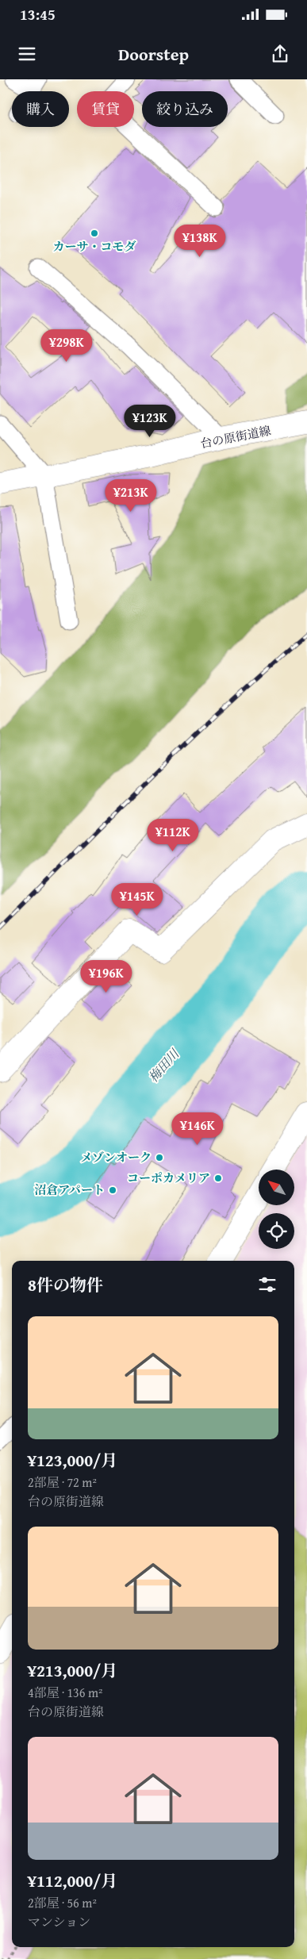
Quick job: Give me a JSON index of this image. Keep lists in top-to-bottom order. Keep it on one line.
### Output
{"streets":{"street":["台の原街道線"]},"water":["梅田川"],"places":["カーサ・コモダ","メゾンオーク","コーポカメリア","沼倉アパート"],"north":"top left","page":{"status":"13:45","header":"Doorstep","chip":["購入","賃貸","絞り込み"],"price":["¥138K","¥298K","¥123K","¥213K","¥112K","¥145K","¥196K","¥146K"],"heading":"8件の物件","list":[{"name":"¥123,000/月","note":"2部屋 · 72 m² · 台の原街道線"},{"name":"¥213,000/月","note":"4部屋 · 136 m² · 台の原街道線"},{"name":"¥112,000/月","note":"2部屋 · 56 m² · マンション"}]}}
